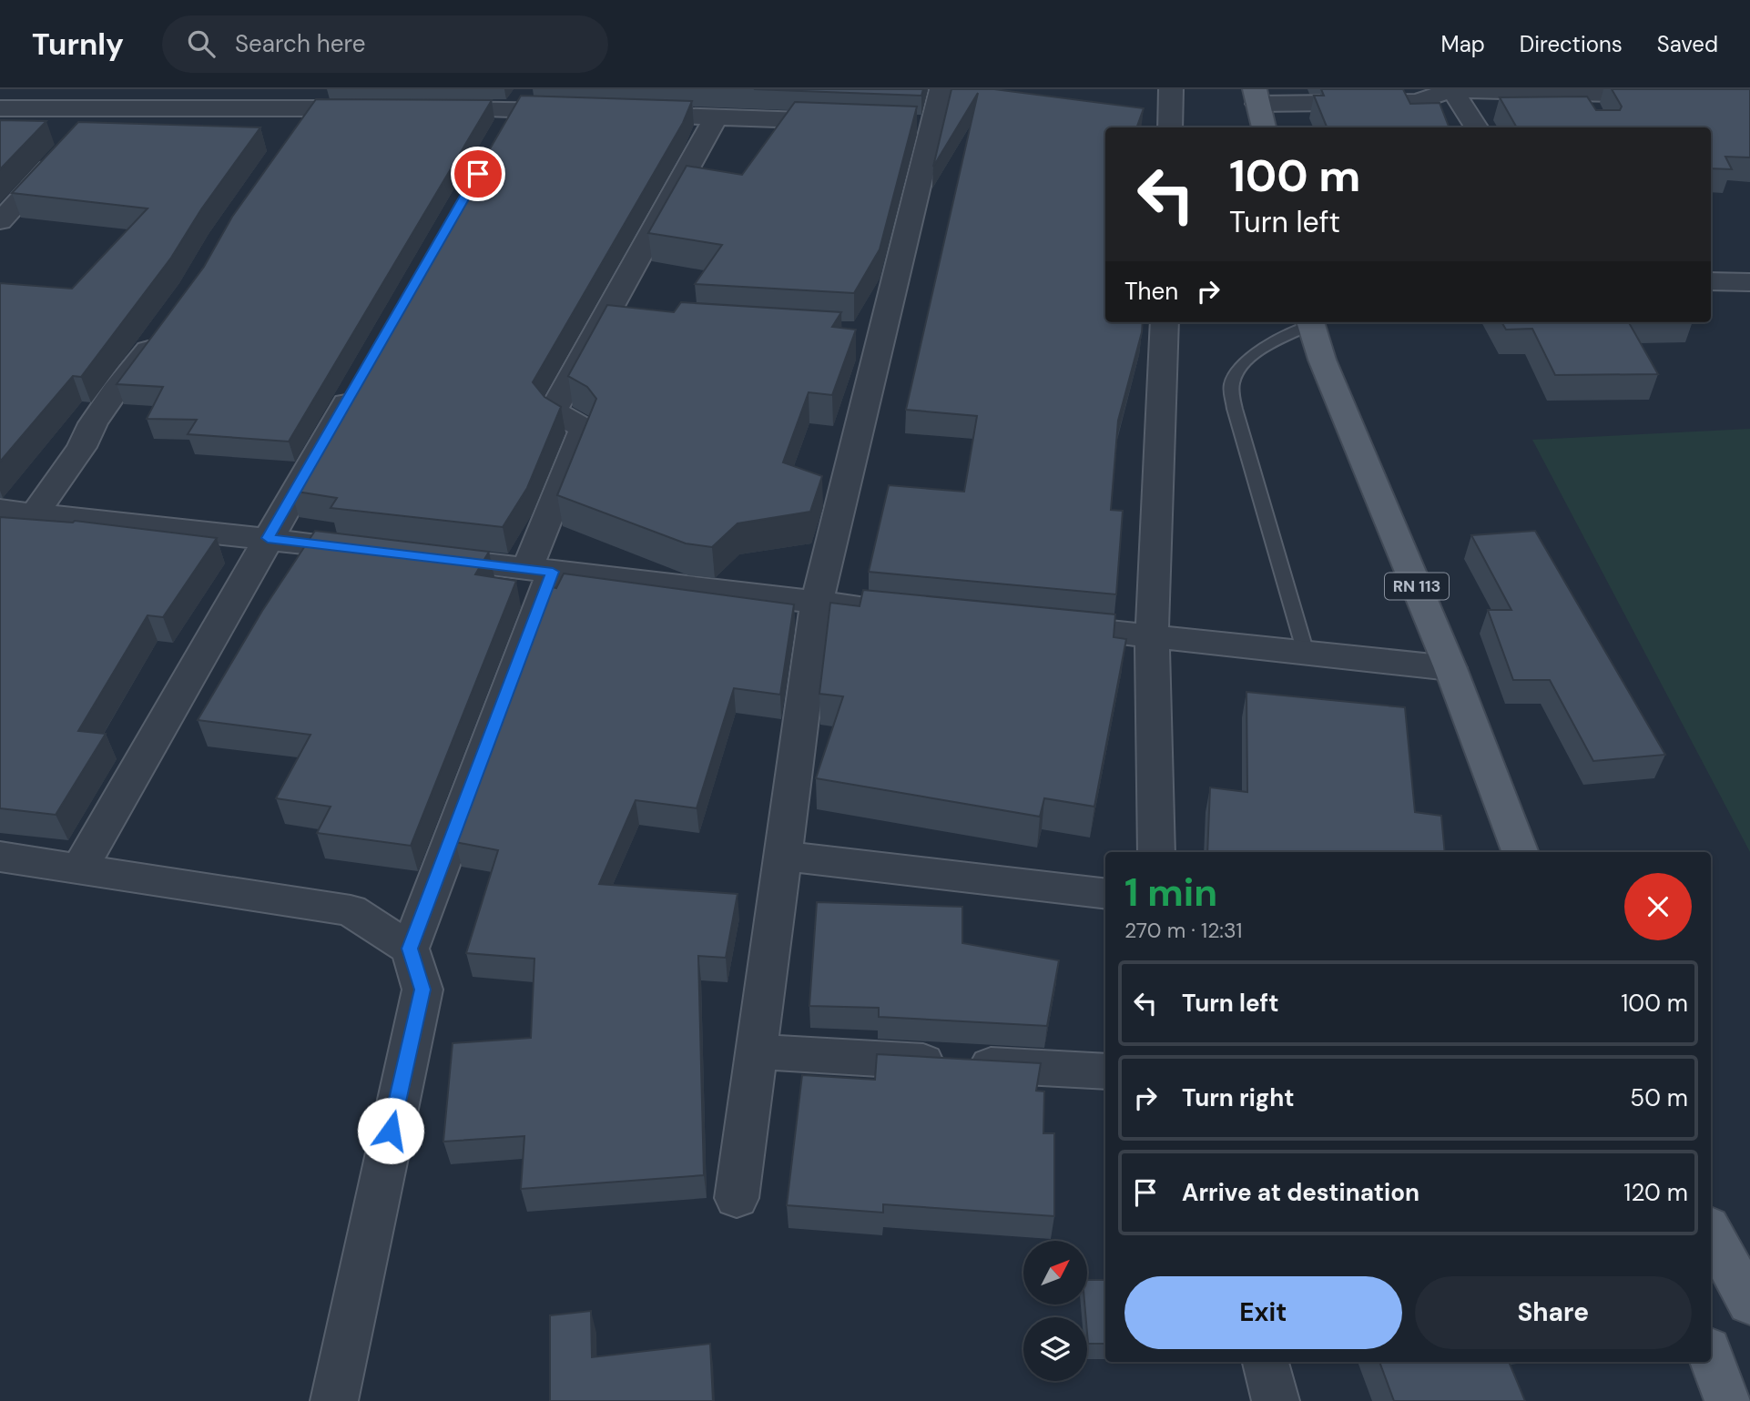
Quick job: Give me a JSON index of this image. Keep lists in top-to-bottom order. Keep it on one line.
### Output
{"streets":{"main road":["RN 113"]},"north":"top right","page":{"header":"Turnly","search":"Search here","nav":["Map","Directions","Saved"],"turn":["100 m","Turn left"],"then":"Then","heading":["1 min","270 m · 12:31"],"list":[{"name":"Turn left","value":"100 m"},{"name":"Turn right","value":"50 m"},{"name":"Arrive at destination","value":"120 m"}],"buttons":["Exit","Share"]}}
